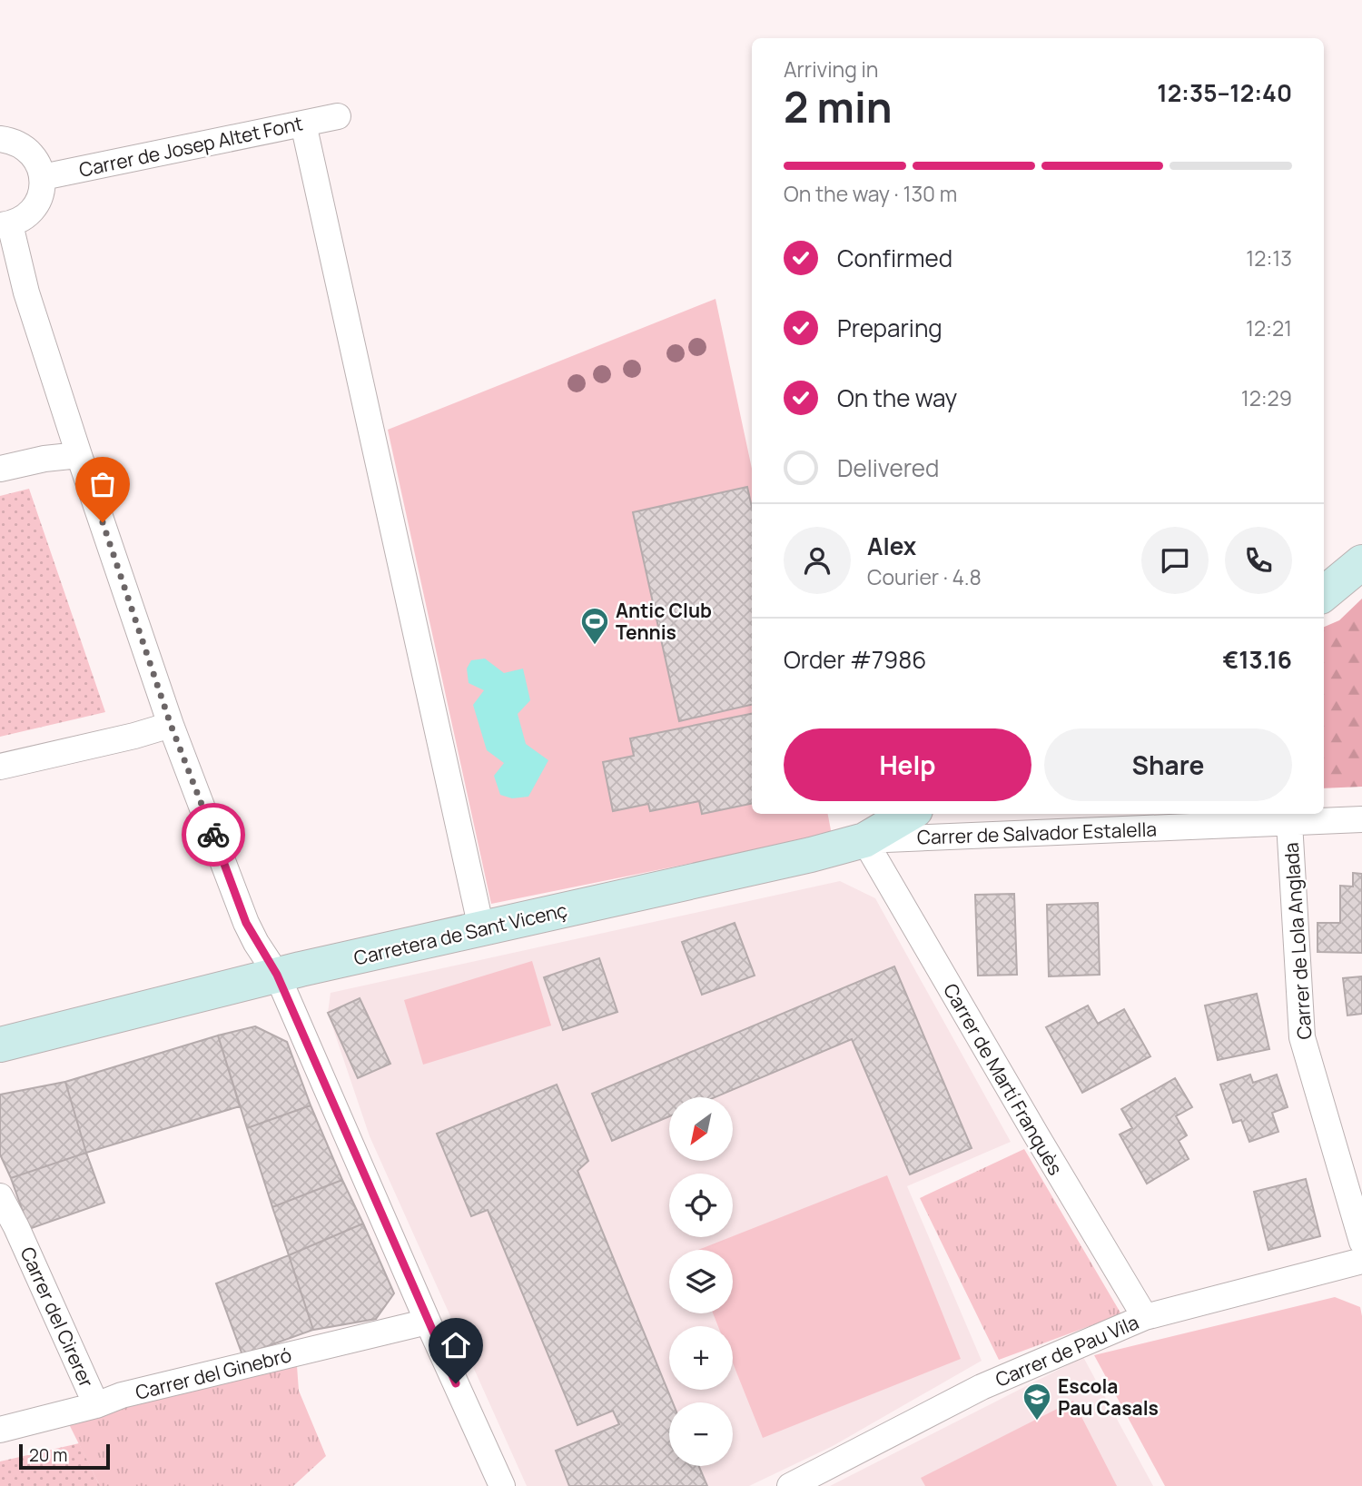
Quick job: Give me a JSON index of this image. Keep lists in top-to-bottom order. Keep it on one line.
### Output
{"streets":{"street":["Carrer de Josep Altet Font","Carrer de Salvador Estalella","Carretera de Sant Vicenç","Carrer de Lola Anglada","Carrer de Martí Franquès","Carrer del Cirerer","Carrer de Pau Vila","Carrer del Ginebró"]},"crossings":[["Carrer de Salvador Estalella","Carretera de Sant Vicenç"],["Carrer de Salvador Estalella","Carrer de Lola Anglada"],["Carrer de Salvador Estalella","Carrer de Martí Franquès"],["Carretera de Sant Vicenç","Carrer de Martí Franquès"],["Carrer de Martí Franquès","Carrer de Pau Vila"],["Carrer del Cirerer","Carrer del Ginebró"]],"places":{"sports":["Antic Club Tennis"],"school or university":["Escola Pau Casals"]},"scale_bar":"20 m","north":"bottom left","page":{"heading":["2 min","Arriving in","12:35–12:40"],"panel":["Alex","Courier · 4.8","Order #7986","€13.16"],"bar":"On the way · 130 m","list":[["Confirmed","12:13"],["Preparing","12:21"],["On the way","12:29"],"Delivered"],"buttons":["Help","Share"],"map_buttons":["+","−"],"scale":"20 m"}}
